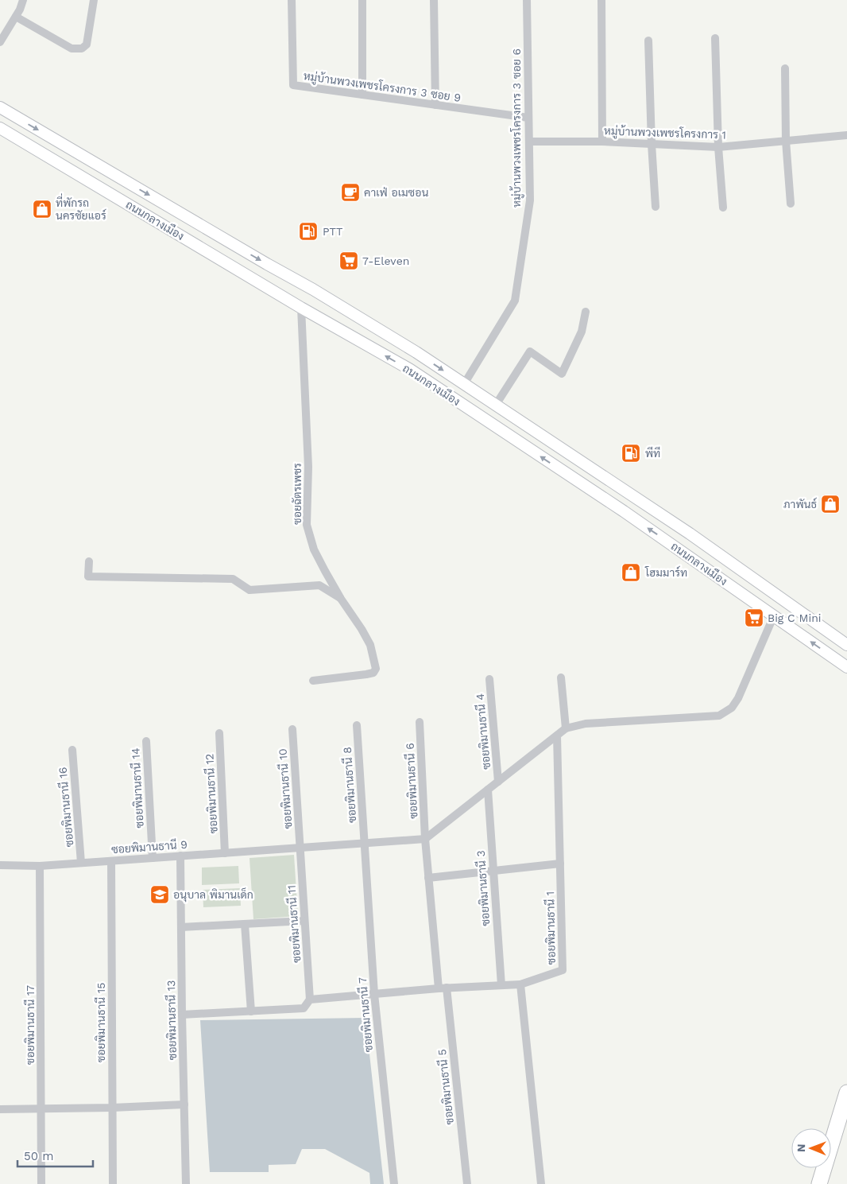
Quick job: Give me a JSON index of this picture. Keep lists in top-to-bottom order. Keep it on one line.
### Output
{"streets":{"main road":["ถนนกลางเมือง"],"street":["หมู่บ้านพวงเพชรโครงการ 3 ซอย 9","หมู่บ้านพวงเพชรโครงการ 3 ซอย 6","หมู่บ้านพวงเพชรโครงการ 1","ซอยฉัตรเพชร","ซอยพิมานธานี 4","ซอยพิมานธานี 6","ซอยพิมานธานี 8","ซอยพิมานธานี 14","ซอยพิมานธานี 10","ซอยพิมานธานี 12","ซอยพิมานธานี 16","ซอยพิมานธานี 9","ซอยพิมานธานี 3","ซอยพิมานธานี 11","ซอยพิมานธานี 1","ซอยพิมานธานี 7","ซอยพิมานธานี 13","ซอยพิมานธานี 15","ซอยพิมานธานี 17","ซอยพิมานธานี 5"]},"crossings":[["หมู่บ้านพวงเพชรโครงการ 3 ซอย 9","หมู่บ้านพวงเพชรโครงการ 3 ซอย 6"],["หมู่บ้านพวงเพชรโครงการ 3 ซอย 6","หมู่บ้านพวงเพชรโครงการ 1"],["หมู่บ้านพวงเพชรโครงการ 3 ซอย 6","ถนนกลางเมือง"],["ถนนกลางเมือง","ซอยฉัตรเพชร"],["ซอยพิมานธานี 6","ซอยพิมานธานี 9"],["ซอยพิมานธานี 6","ซอยพิมานธานี 5"],["ซอยพิมานธานี 8","ซอยพิมานธานี 9"],["ซอยพิมานธานี 8","ซอยพิมานธานี 7"],["ซอยพิมานธานี 14","ซอยพิมานธานี 9"],["ซอยพิมานธานี 10","ซอยพิมานธานี 9"],["ซอยพิมานธานี 10","ซอยพิมานธานี 11"],["ซอยพิมานธานี 12","ซอยพิมานธานี 9"],["ซอยพิมานธานี 16","ซอยพิมานธานี 9"],["ซอยพิมานธานี 9","ซอยพิมานธานี 11"],["ซอยพิมานธานี 9","ซอยพิมานธานี 7"],["ซอยพิมานธานี 9","ซอยพิมานธานี 13"],["ซอยพิมานธานี 9","ซอยพิมานธานี 15"],["ซอยพิมานธานี 9","ซอยพิมานธานี 17"],["ซอยพิมานธานี 9","ซอยพิมานธานี 5"]],"places":{"cafe":["คาเฟ่ อเมซอน"],"shop":["ที่พักรถ นครชัยแอร์","ภาพันธ์","โฮมมาร์ท"],"fuel station":["PTT","พีที"],"supermarket":["7-Eleven","Big C Mini"],"school or university":["อนุบาล พิมานเด็ก"]},"scale_bar":"50 m","north":"left"}
